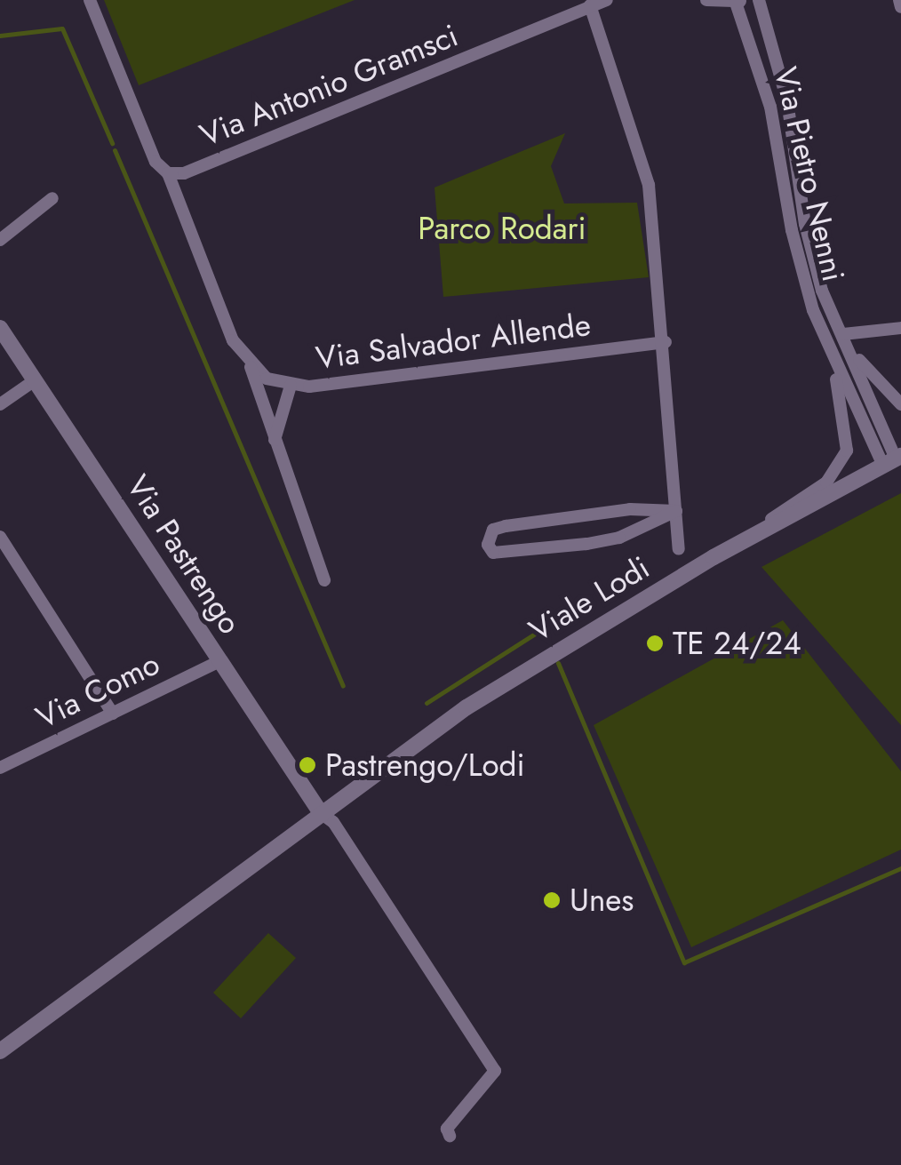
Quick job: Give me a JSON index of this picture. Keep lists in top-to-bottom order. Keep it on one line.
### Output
{"streets":{"street":["Via Antonio Gramsci","Via Pietro Nenni","Via Salvador Allende","Via Pastrengo","Viale Lodi","Via Como"]},"crossings":[["Via Pietro Nenni","Viale Lodi"],["Via Pastrengo","Viale Lodi"],["Via Pastrengo","Via Como"]],"parks":["Parco Rodari"],"places":["TE 24/24","Pastrengo/Lodi","Unes"]}
